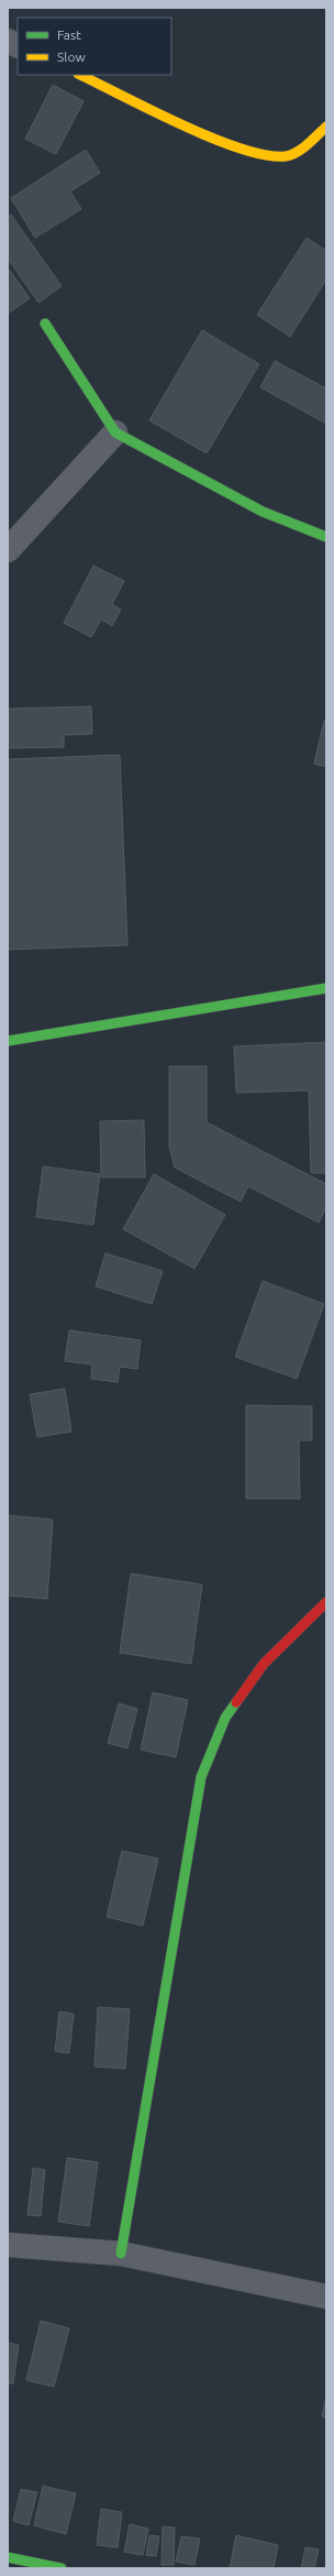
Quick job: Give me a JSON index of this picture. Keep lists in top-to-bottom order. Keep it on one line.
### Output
{"legend":["Fast","Slow"]}
